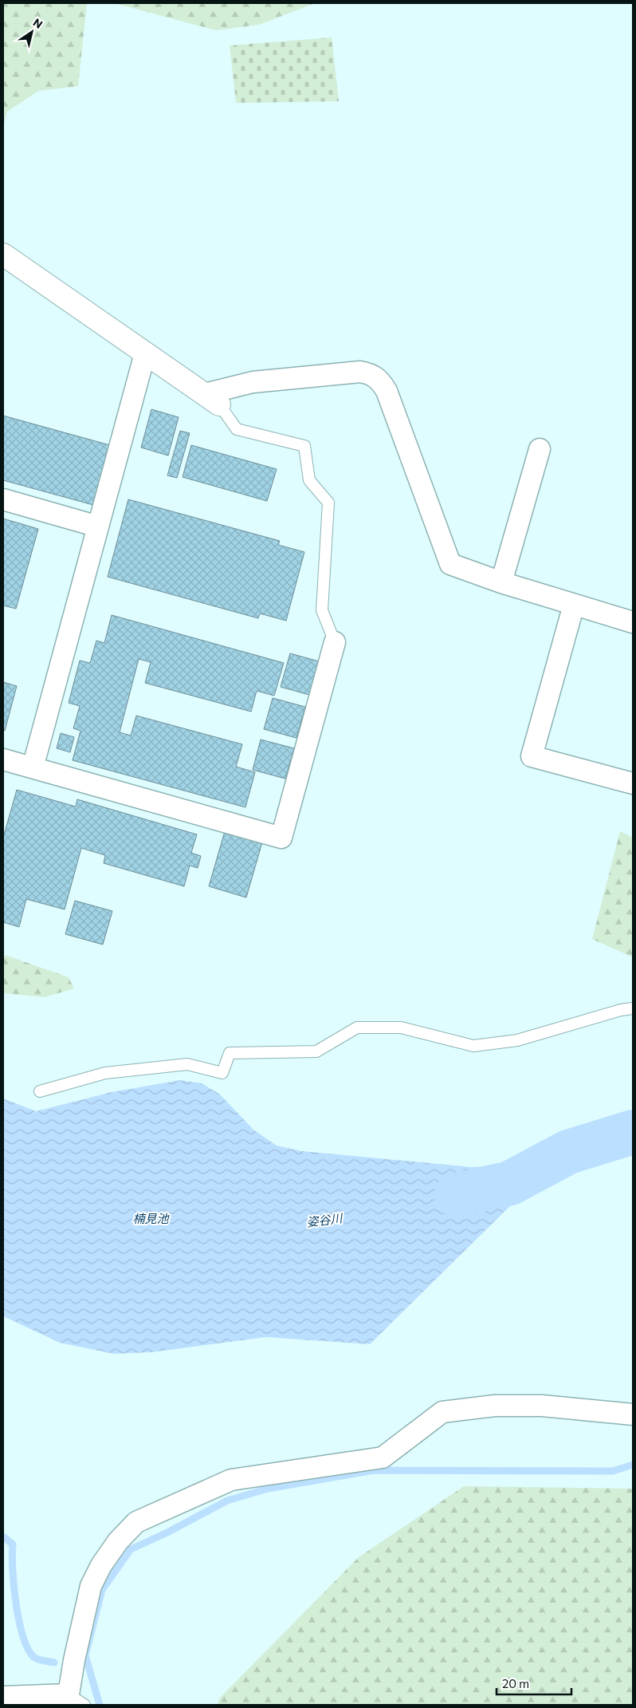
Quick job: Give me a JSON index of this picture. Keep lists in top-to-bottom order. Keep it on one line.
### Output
{"water":["楠見池","姿谷川"],"scale_bar":"20 m","north":"top right"}
